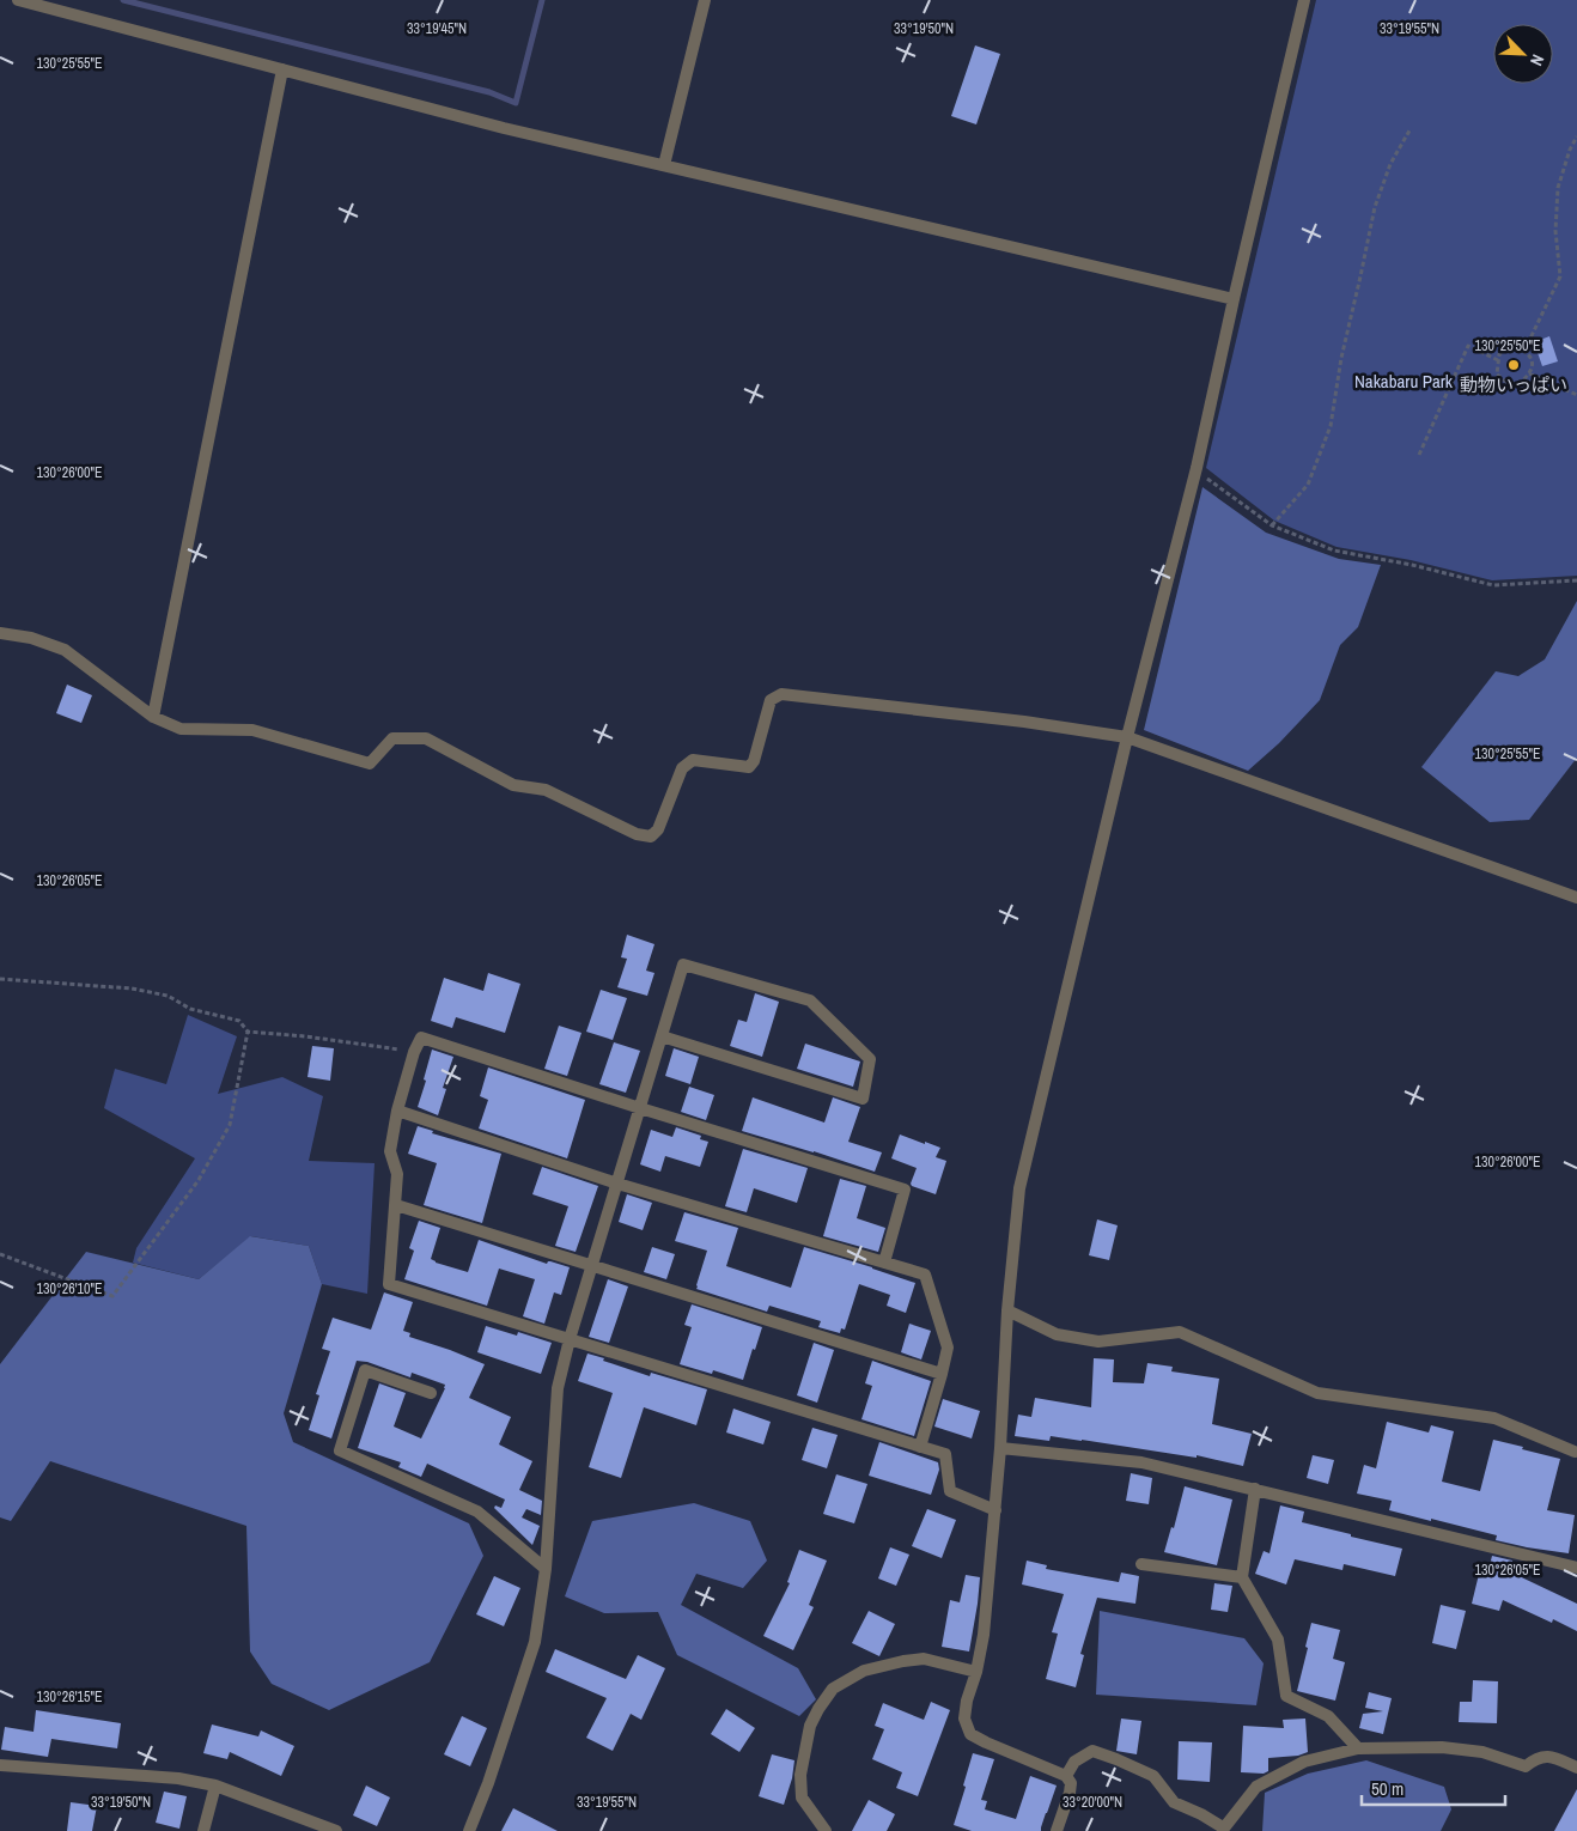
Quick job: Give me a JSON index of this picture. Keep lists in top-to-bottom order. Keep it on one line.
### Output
{"parks":["Nakabaru Park"],"places":["動物いっぱい"],"scale_bar":"50 m","north":"bottom right","coordinates":["33°19'45\"N","33°19'50\"N","33°19'55\"N","130°25'55\"E","130°25'50\"E","130°26'00\"E","130°26'05\"E","130°26'10\"E","130°26'15\"E","33°20'00\"N"]}
